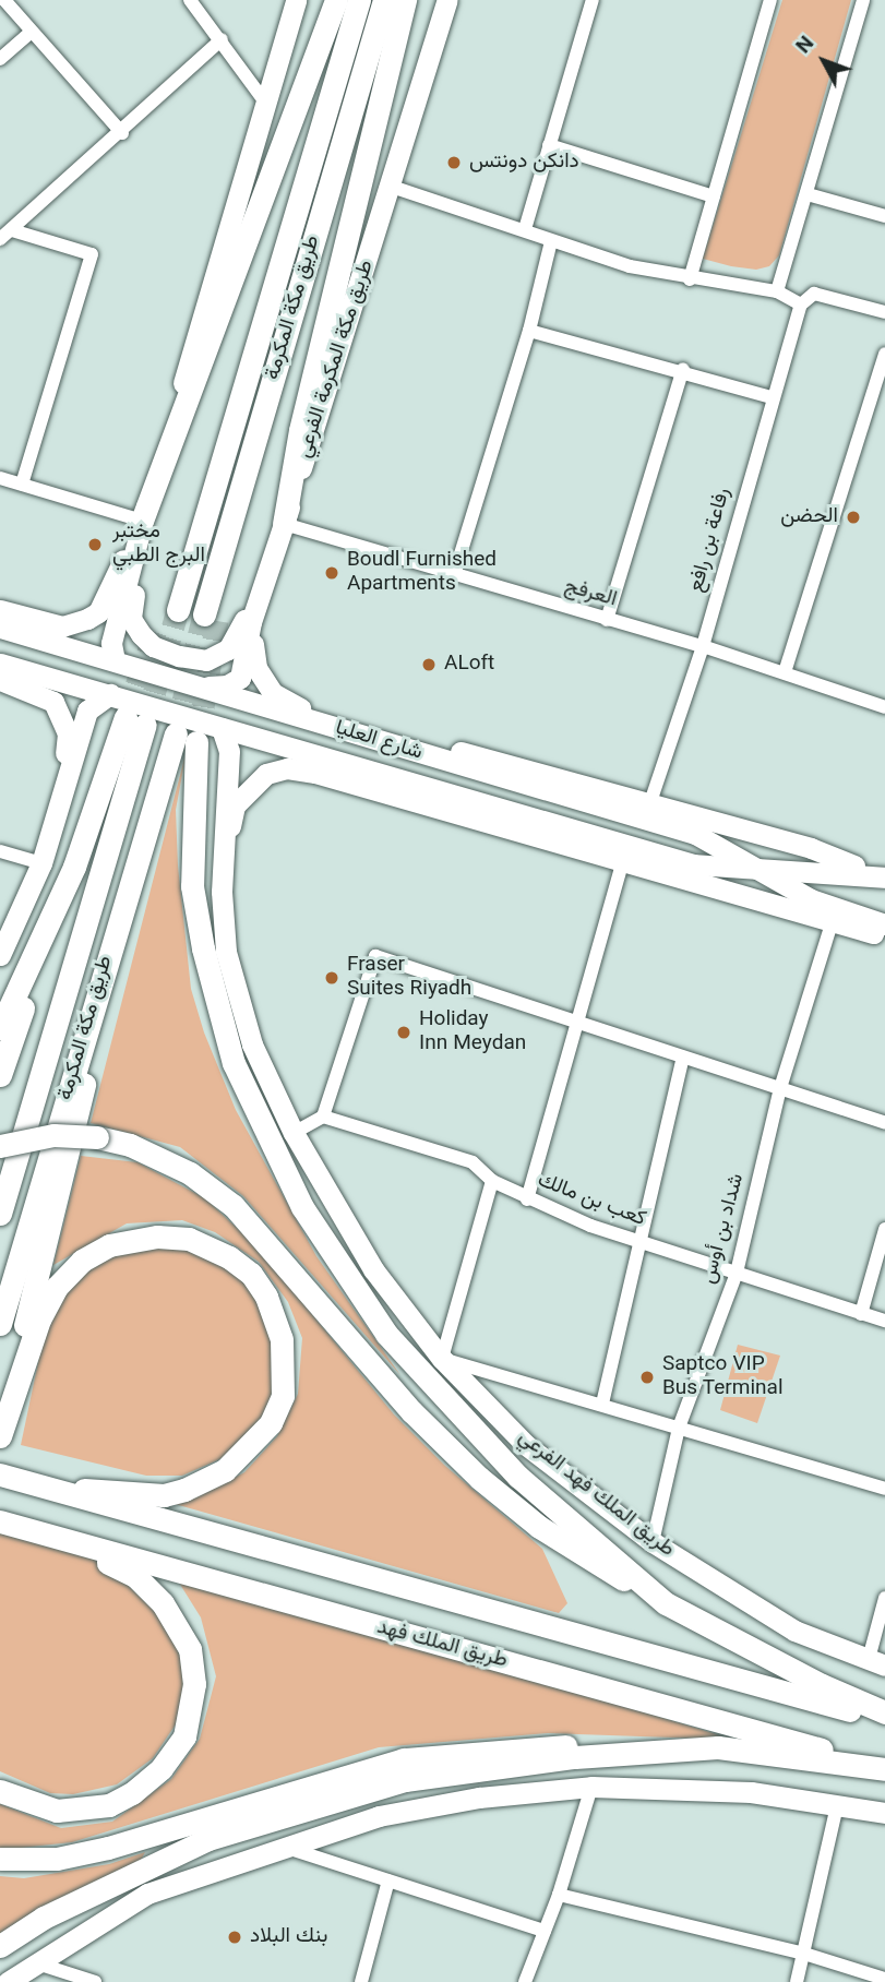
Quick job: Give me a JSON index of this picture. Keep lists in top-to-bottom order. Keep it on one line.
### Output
{"streets":{"highway":["طريق مكة المكرمة","طريق الملك فهد"],"main road":["طريق مكة المكرمة الفرعي","شارع العليا","طريق الملك فهد الفرعي"],"street":["رفاعة بن رافع","العرفج","كعب بن مالك","شداد بن أوس"]},"crossings":[["طريق مكة المكرمة الفرعي","العرفج"],["طريق مكة المكرمة الفرعي","شارع العليا"],["رفاعة بن رافع","العرفج"],["كعب بن مالك","شداد بن أوس"],["شداد بن أوس","طريق الملك فهد الفرعي"]],"places":["دانكن دونتس","الحضن","مختبر البرج الطبي","Boudl Furnished Apartments","ALoft","Fraser Suites Riyadh","Holiday Inn Meydan","Saptco VIP Bus Terminal","بنك البلاد"],"north":"top left"}
